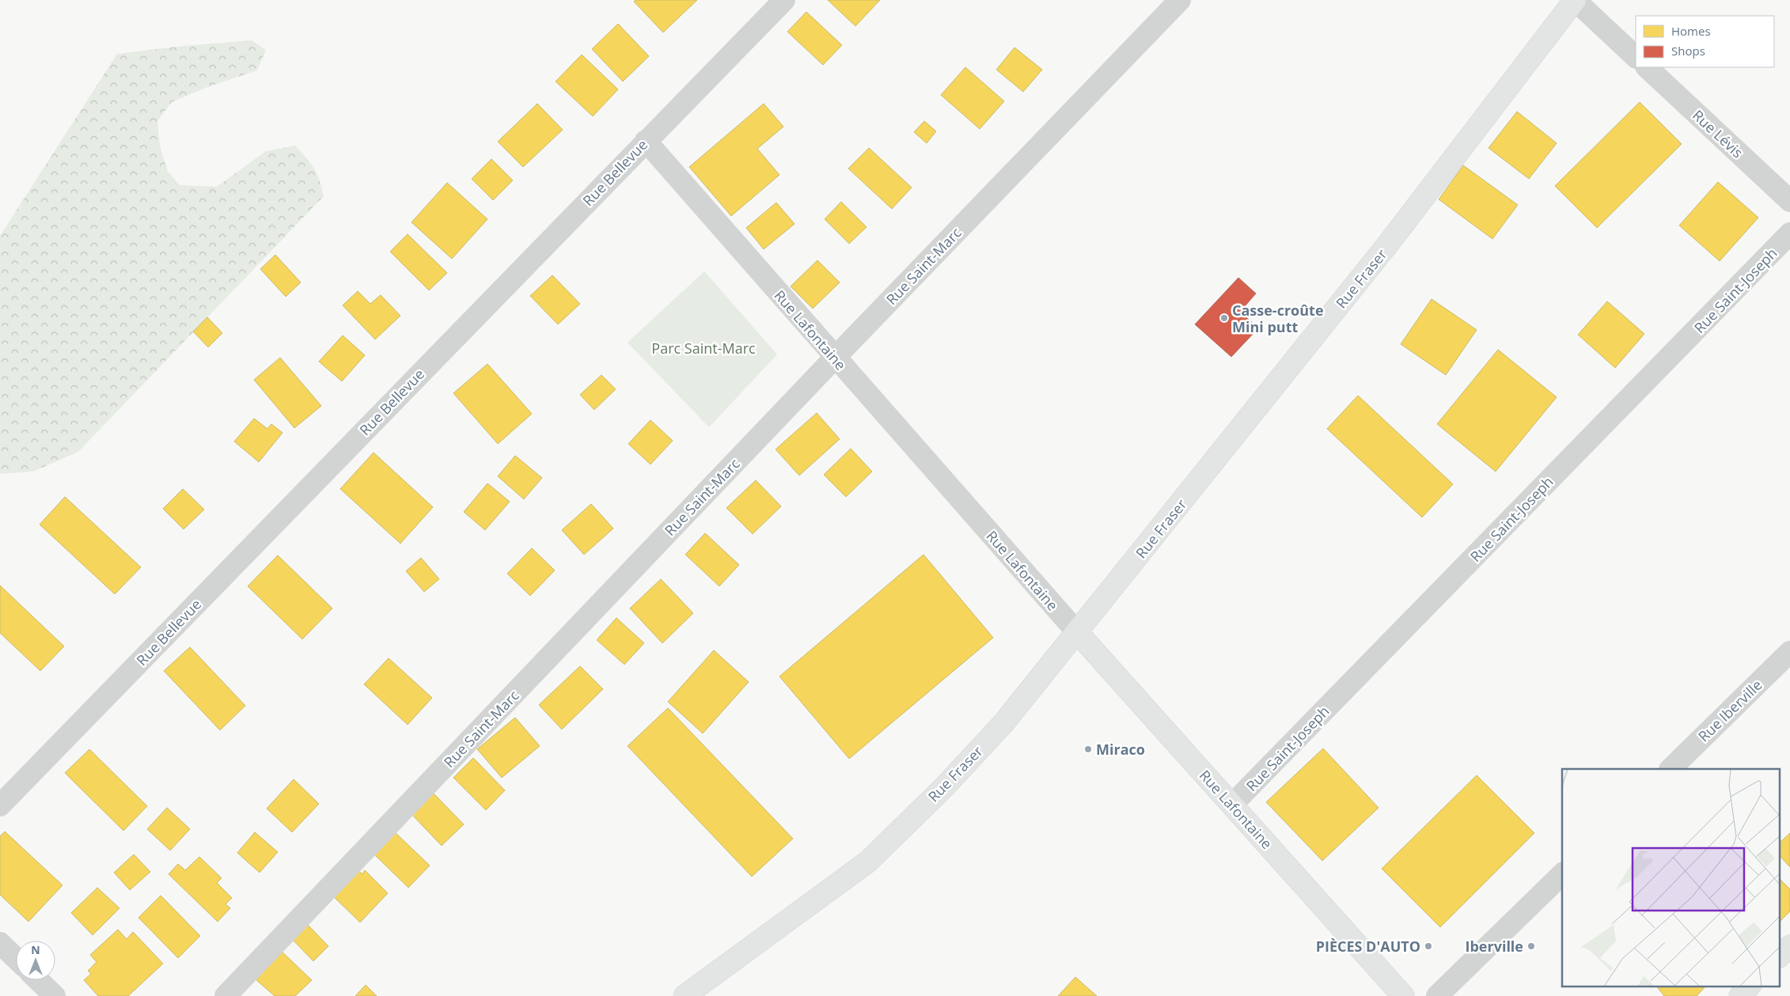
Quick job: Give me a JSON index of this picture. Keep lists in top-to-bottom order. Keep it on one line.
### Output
{"streets":{"main road":["Rue Fraser","Rue Lafontaine"],"street":["Rue Lévis","Rue Bellevue","Rue Saint-Marc","Rue Saint-Joseph","Rue Iberville"]},"crossings":[["Rue Bellevue","Rue Lafontaine"],["Rue Saint-Marc","Rue Lafontaine"],["Rue Fraser","Rue Lafontaine"],["Rue Saint-Joseph","Rue Lafontaine"]],"parks":["Parc Saint-Marc"],"places":["Casse-croûte Mini putt","Miraco","PIÈCES D'AUTO","Iberville"],"legend":["Homes","Shops"],"north":"top"}
